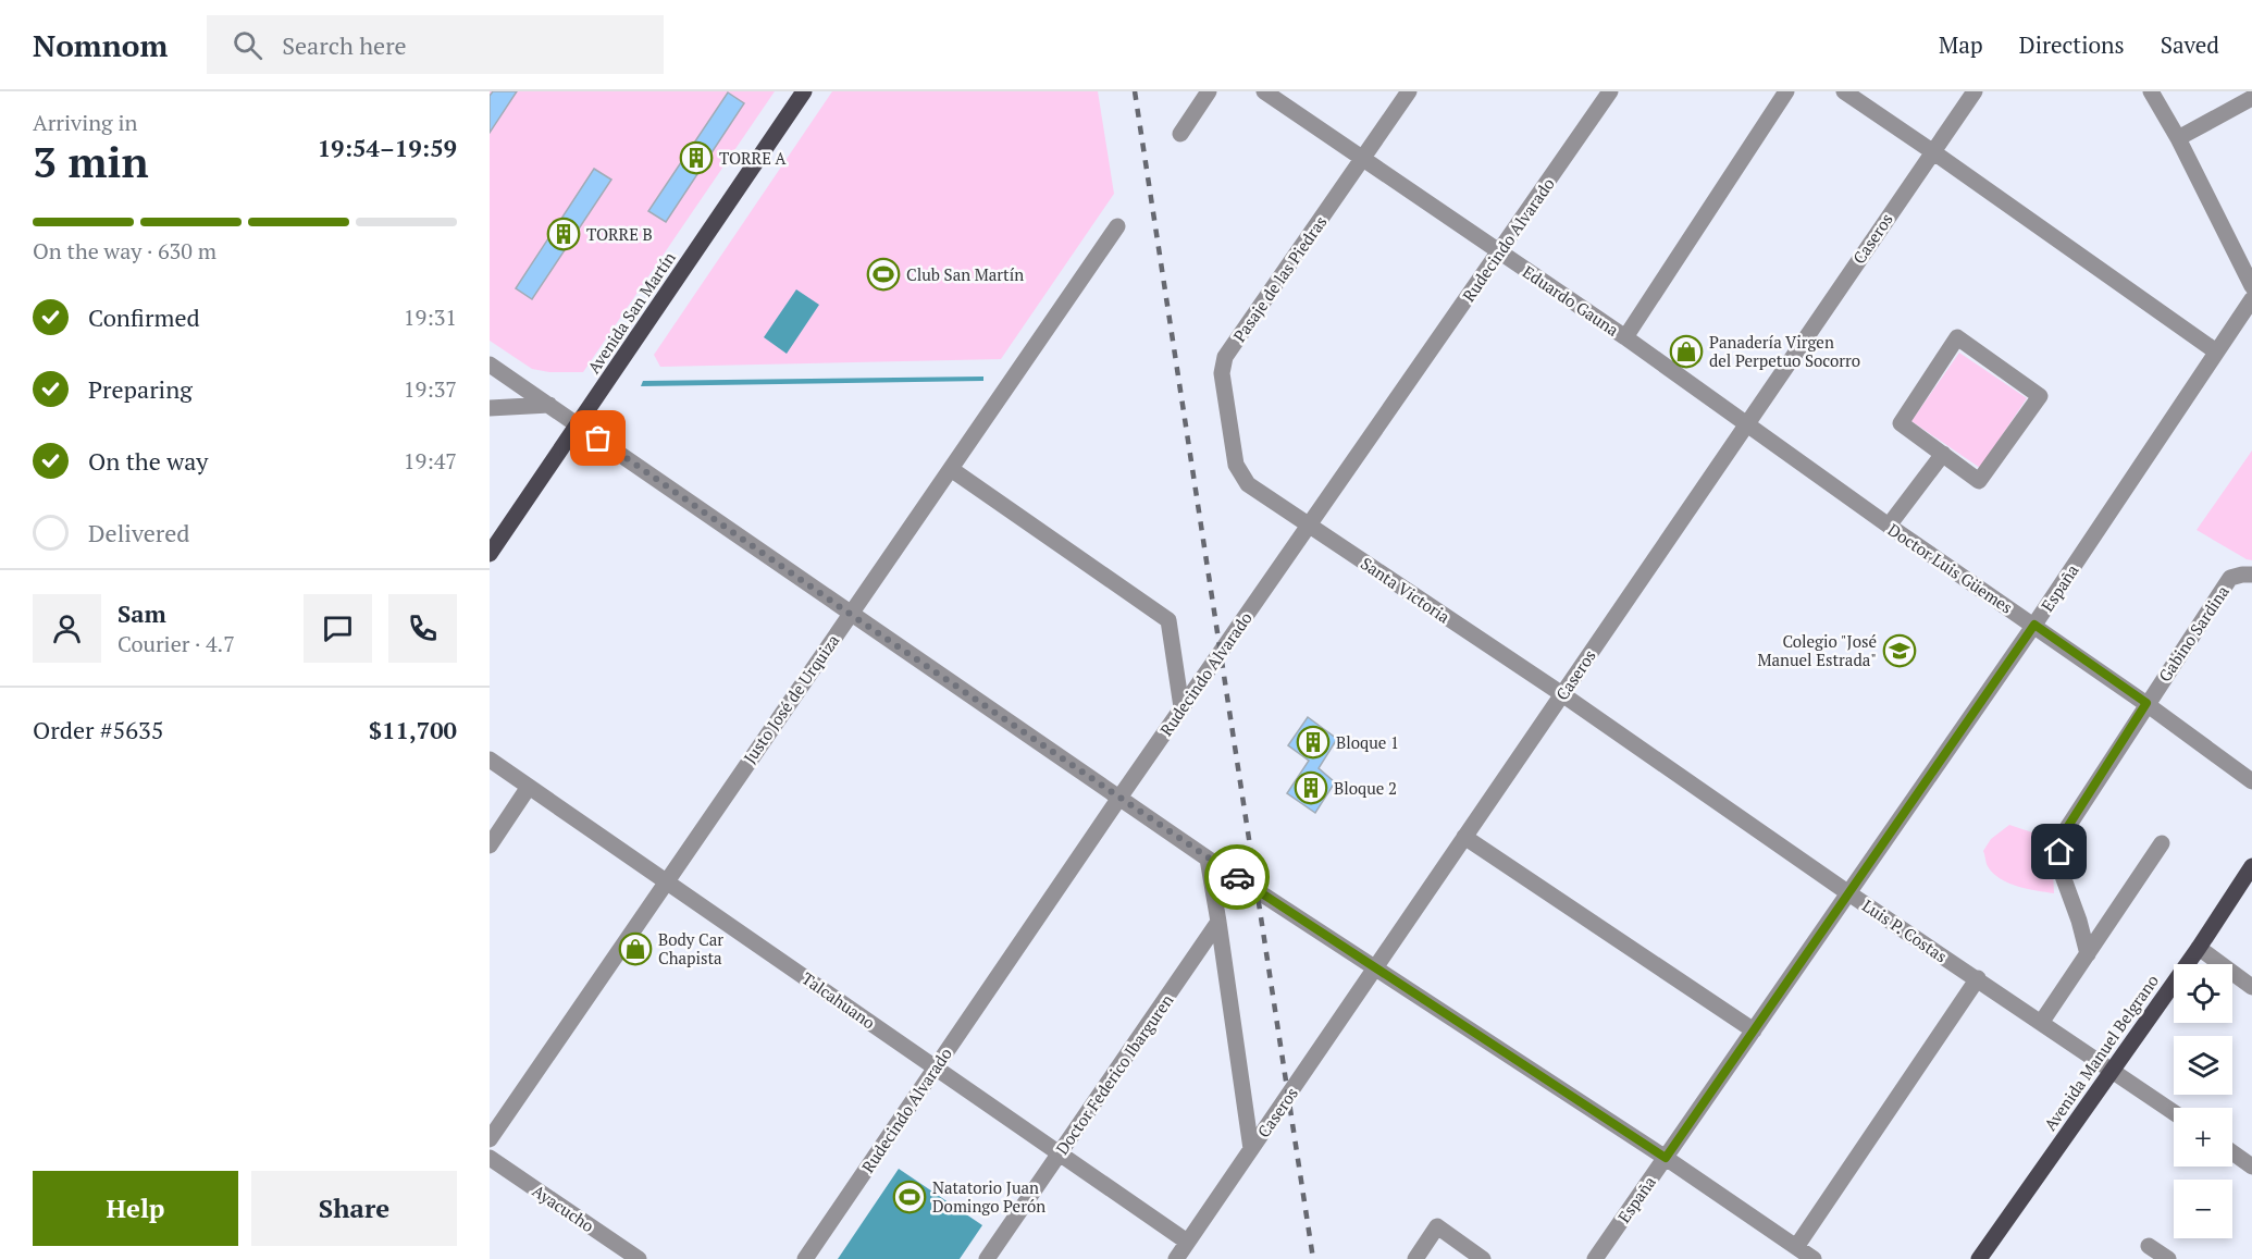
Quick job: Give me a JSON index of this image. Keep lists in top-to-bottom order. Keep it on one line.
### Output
{"streets":{"main road":["Avenida San Martín","Avenida Manuel Belgrano"],"street":["Caseros","Rudecindo Alvarado","Pasaje de las Piedras","Eduardo Gauna","Doctor Luis Güemes","España","Santa Victoria","Gabino Sardina","Justo José de Urquiza","Luis P. Costas","Talcahuano","Doctor Federico Ibarguren","Ayacucho"]},"crossings":[["Caseros","Eduardo Gauna"],["Caseros","Doctor Luis Güemes"],["Caseros","Santa Victoria"],["Caseros","Luis P. Costas"],["Caseros","Talcahuano"],["Rudecindo Alvarado","Eduardo Gauna"],["Rudecindo Alvarado","Santa Victoria"],["Rudecindo Alvarado","Talcahuano"],["Pasaje de las Piedras","Eduardo Gauna"],["Pasaje de las Piedras","Santa Victoria"],["Eduardo Gauna","Doctor Luis Güemes"],["Doctor Luis Güemes","España"],["Doctor Luis Güemes","Gabino Sardina"],["España","Luis P. Costas"],["Santa Victoria","Luis P. Costas"],["Justo José de Urquiza","Talcahuano"],["Luis P. Costas","Avenida Manuel Belgrano"],["Talcahuano","Doctor Federico Ibarguren"]],"places":{"building":["TORRE A","TORRE B","Bloque 1","Bloque 2"],"sports":["Club San Martín","Natatorio Juan Domingo Perón"],"shop":["Panadería Virgen del Perpetuo Socorro","Body Car Chapista"],"school or university":["Colegio \"José Manuel Estrada\""]},"page":{"header":"Nomnom","search":"Search here","nav":["Map","Directions","Saved"],"heading":["3 min","Arriving in","19:54–19:59"],"panel":["Sam","Courier · 4.7","Order #5635","$11,700"],"bar":"On the way · 630 m","list":[["Confirmed","19:31"],["Preparing","19:37"],["On the way","19:47"],"Delivered"],"map_buttons":["+","−"],"buttons":["Help","Share"]}}
